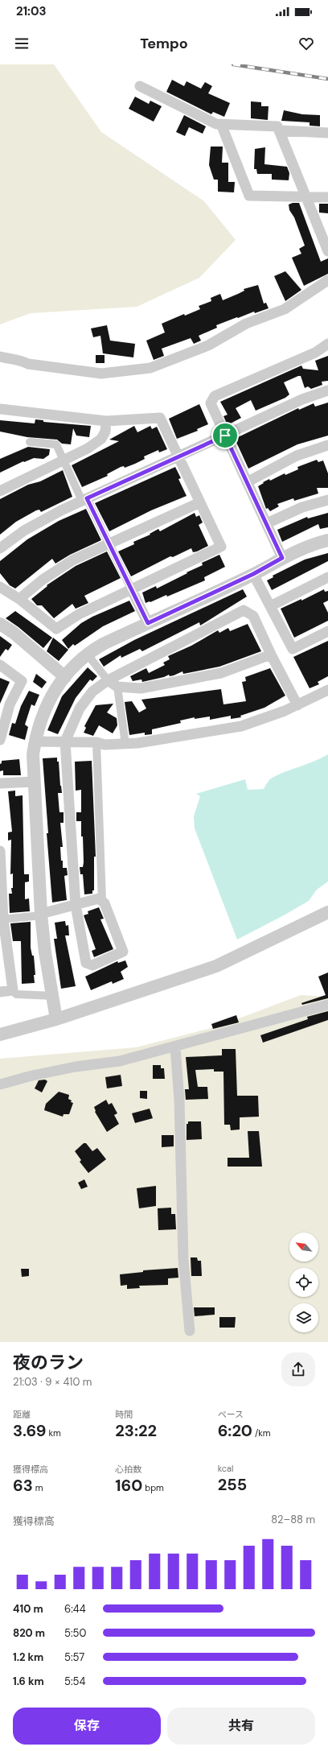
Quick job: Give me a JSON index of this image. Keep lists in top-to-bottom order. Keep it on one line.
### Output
{"north":"top left","page":{"status":"21:03","header":"Tempo","heading":["夜のラン","21:03 · 9 × 410 m"],"stats":[["距離","3.69 km"],["時間","23:22"],["ペース","6:20 /km"],["獲得標高","63 m"],["心拍数","160 bpm"],["kcal","255"]],"chart":["獲得標高","82–88 m"],"list":[{"name":"410 m","note":"6:44"},{"name":"820 m","note":"5:50"},{"name":"1.2 km","note":"5:57"},{"name":"1.6 km","note":"5:54"}],"buttons":["保存","共有"]}}
